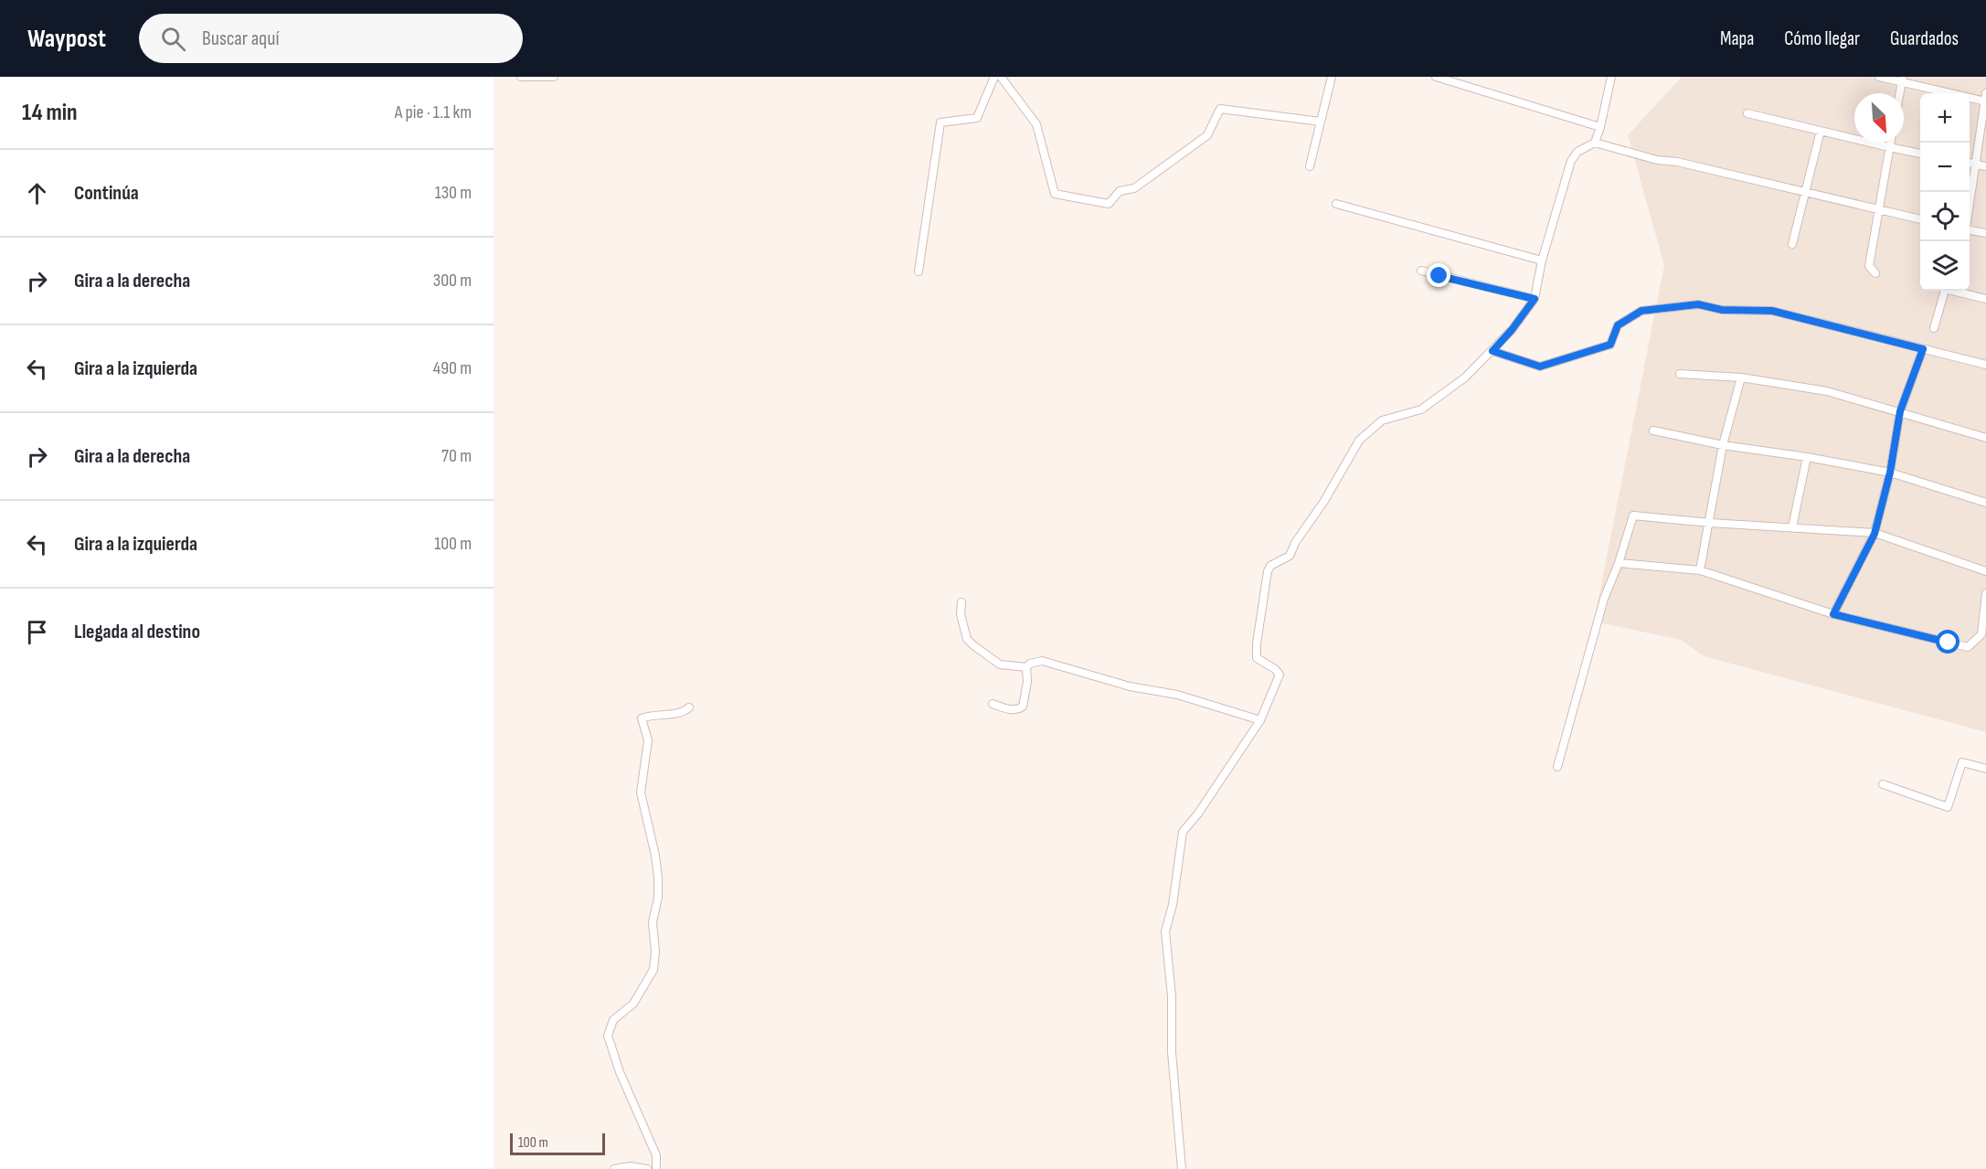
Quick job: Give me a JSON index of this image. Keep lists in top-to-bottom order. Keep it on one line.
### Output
{"scale_bar":"100 m","north":"bottom right","page":{"header":"Waypost","search":"Buscar aquí","nav":["Mapa","Cómo llegar","Guardados"],"heading":["14 min","A pie · 1.1 km"],"map_buttons":["+","−"],"list":[["Continúa","130 m"],["Gira a la derecha","300 m"],["Gira a la izquierda","490 m"],["Gira a la derecha","70 m"],["Gira a la izquierda","100 m"],"Llegada al destino"],"scale":"100 m"}}
